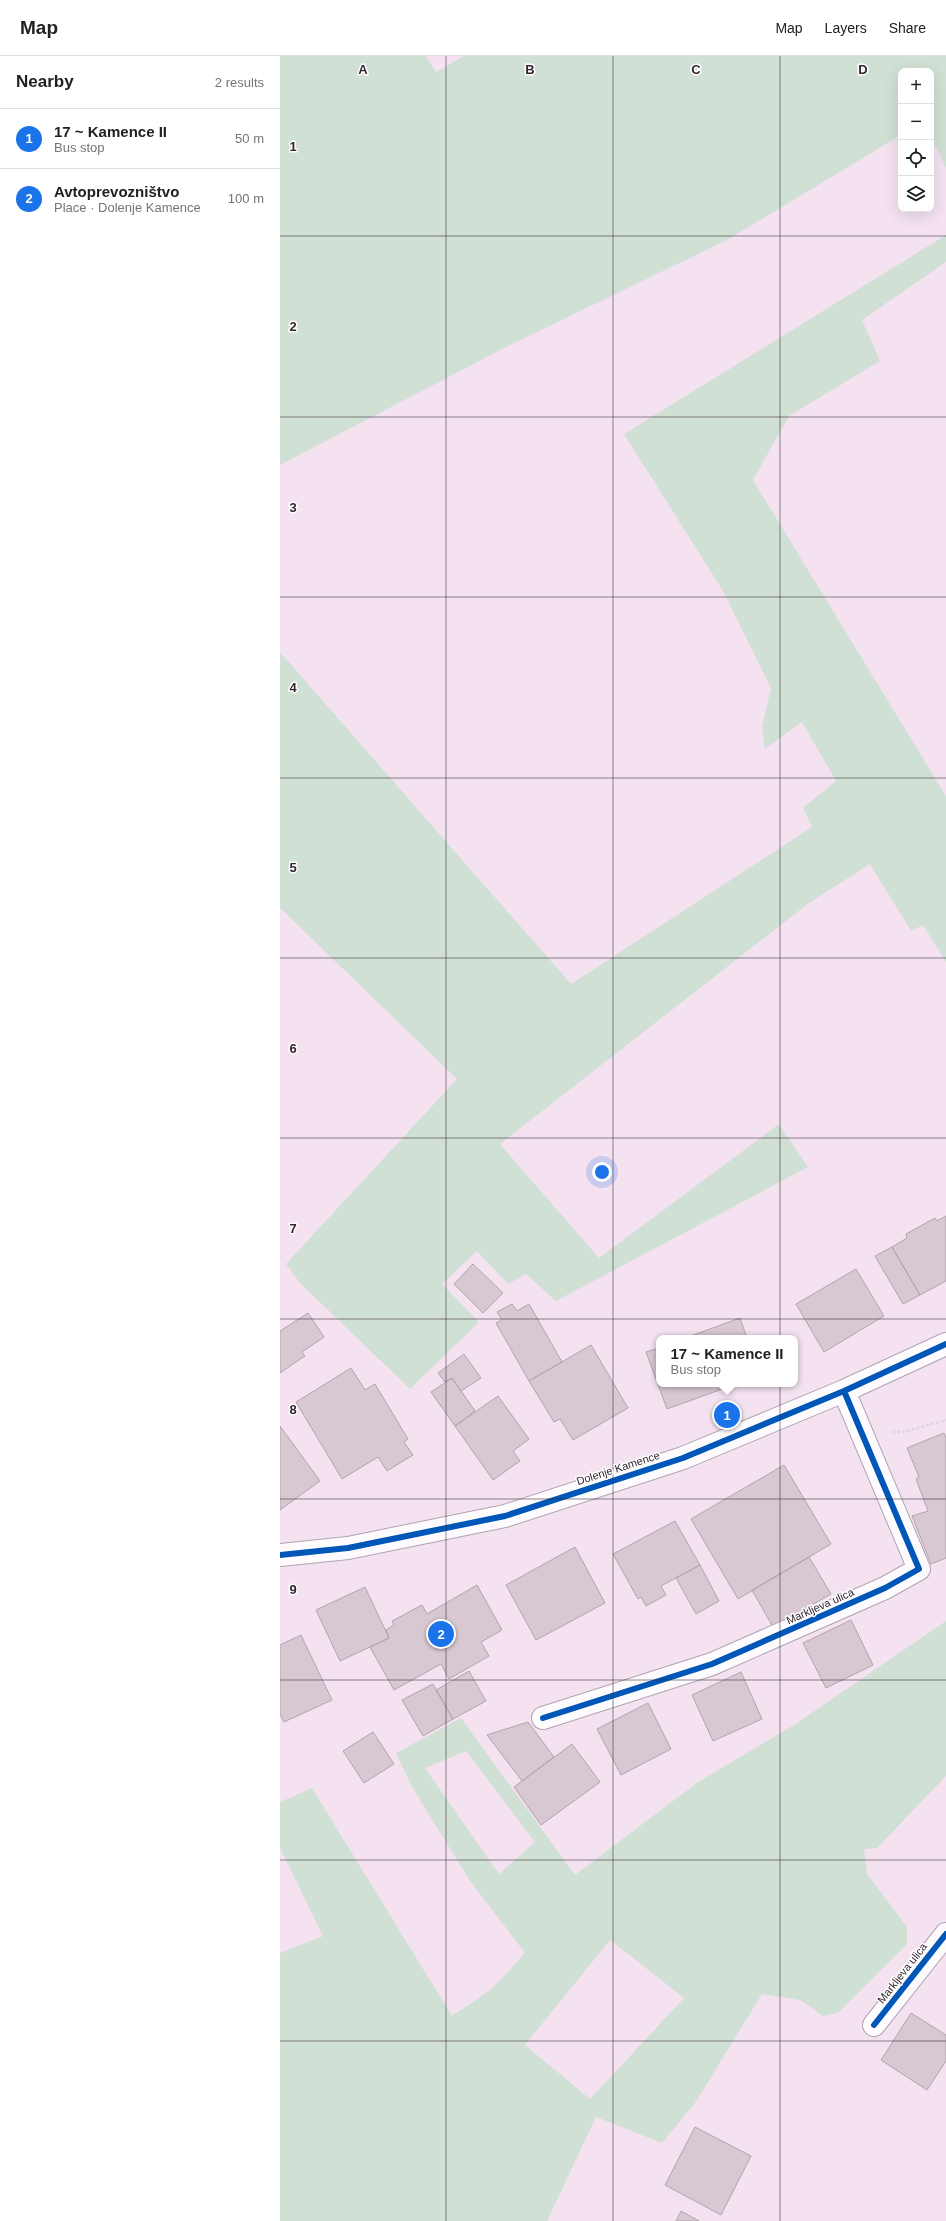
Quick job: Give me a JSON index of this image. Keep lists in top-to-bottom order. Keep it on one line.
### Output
{"streets":{"street":["Dolenje Kamence","Markljeva ulica"]},"crossings":[["Dolenje Kamence","Markljeva ulica"]],"page":{"header":"Map","nav":["Map","Layers","Share"],"heading":["Nearby","2 results"],"map_buttons":["+","−"],"list":[{"mark":"1","name":"17 ~ Kamence II","note":"Bus stop","value":"50 m"},{"mark":"2","name":"Avtoprevozništvo","note":"Place · Dolenje Kamence","value":"100 m"}],"popup":["17 ~ Kamence II","Bus stop"],"pins":["1","2"]},"grid":{"columns":["A","B","C","D"],"rows":["1","2","3","4","5","6","7","8","9"]}}
